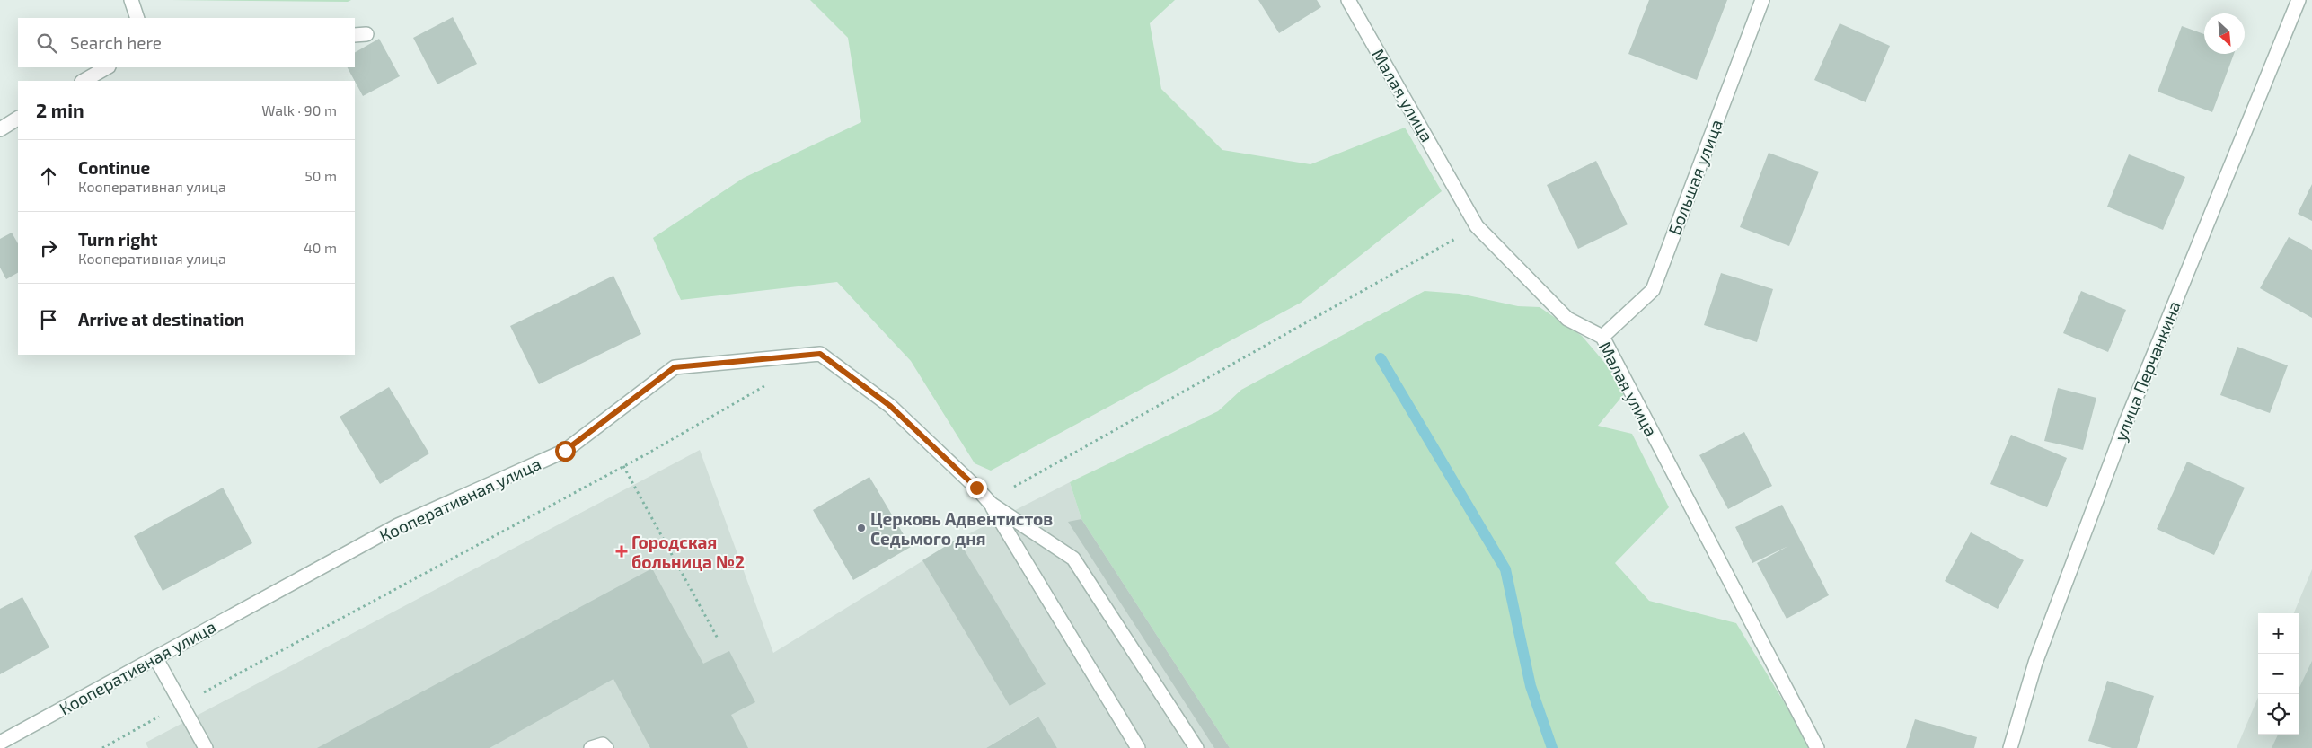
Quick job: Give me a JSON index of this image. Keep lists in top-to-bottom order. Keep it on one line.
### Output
{"streets":{"street":["Малая улица","Большая улица","улица Перчанкина","Кооперативная улица"]},"crossings":[["Малая улица","Большая улица"]],"places":{"other":["Церковь Адвентистов Седьмого дня"],"health":["Городская больница №2"]},"north":"bottom right","page":{"search":"Search here","heading":["2 min","Walk · 90 m"],"list":[["Continue","Кооперативная улица","50 m"],["Turn right","Кооперативная улица","40 m"],"Arrive at destination"],"map_buttons":["+","−"]}}
